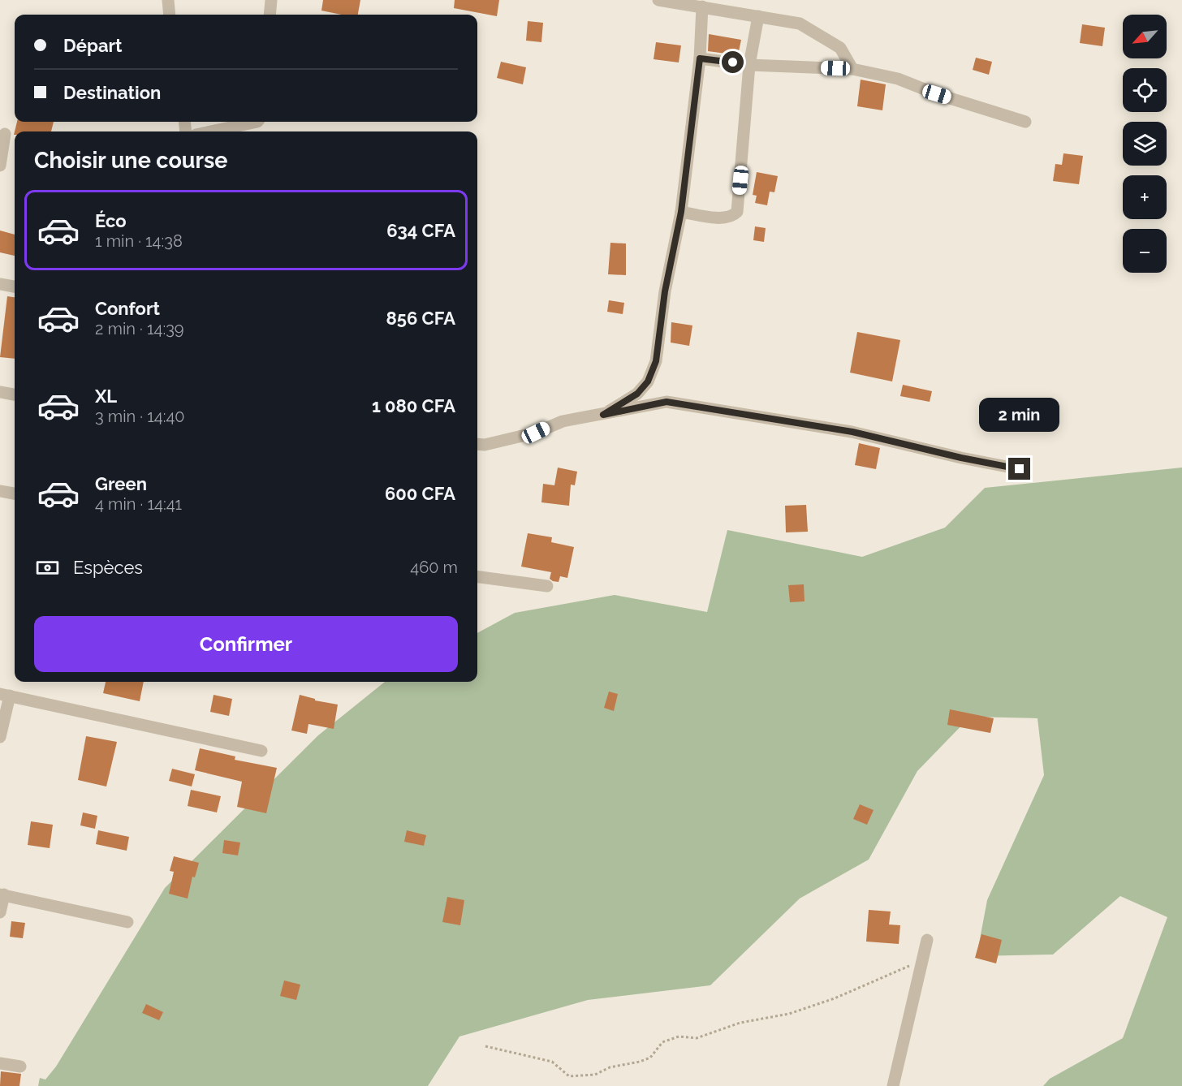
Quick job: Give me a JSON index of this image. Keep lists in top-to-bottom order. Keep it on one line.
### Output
{"north":"bottom left","page":{"map_buttons":["+","−"],"banner":["Départ","Destination"],"heading":"Choisir une course","list":[{"name":"Éco","note":"1 min · 14:38","value":"634 CFA"},{"name":"Confort","note":"2 min · 14:39","value":"856 CFA"},{"name":"XL","note":"3 min · 14:40","value":"1 080 CFA"},{"name":"Green","note":"4 min · 14:41","value":"600 CFA"}],"bubble":"2 min","pay":["Espèces","460 m"],"buttons":"Confirmer"}}
